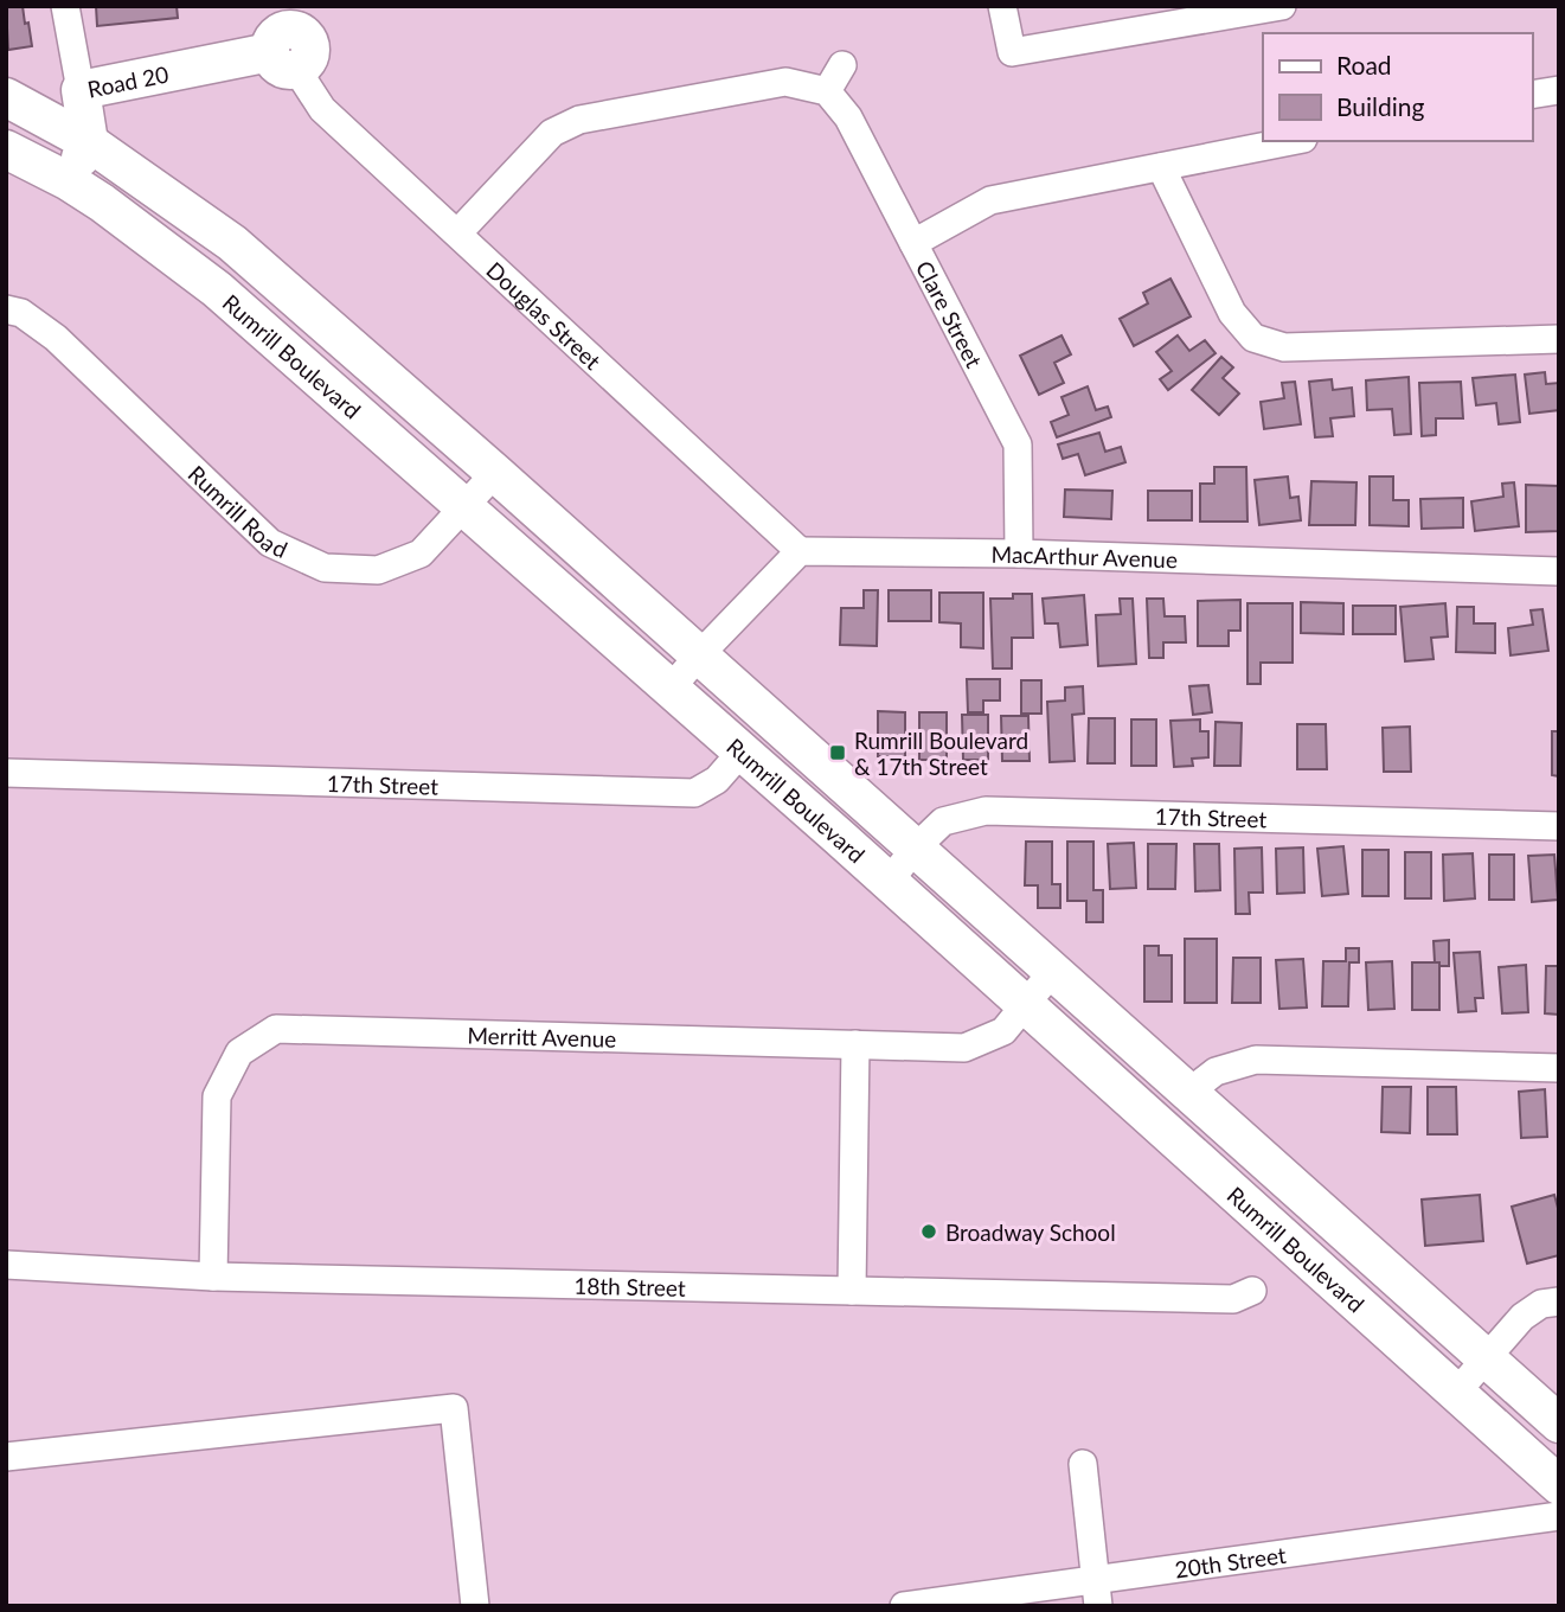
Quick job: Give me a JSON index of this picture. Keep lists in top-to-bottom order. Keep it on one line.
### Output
{"streets":{"main road":["Road 20","Rumrill Boulevard"],"street":["Douglas Street","Clare Street","Rumrill Road","MacArthur Avenue","17th Street","Merritt Avenue","18th Street","20th Street"]},"crossings":[["Road 20","Douglas Street"],["Road 20","Rumrill Boulevard"],["Douglas Street","MacArthur Avenue"],["Clare Street","MacArthur Avenue"],["Rumrill Boulevard","Rumrill Road"],["Rumrill Boulevard","17th Street"],["Rumrill Boulevard","Merritt Avenue"],["Merritt Avenue","18th Street"]],"places":{"transit":["Rumrill Boulevard & 17th Street"],"other":["Broadway School"]},"legend":["Road","Building"]}
